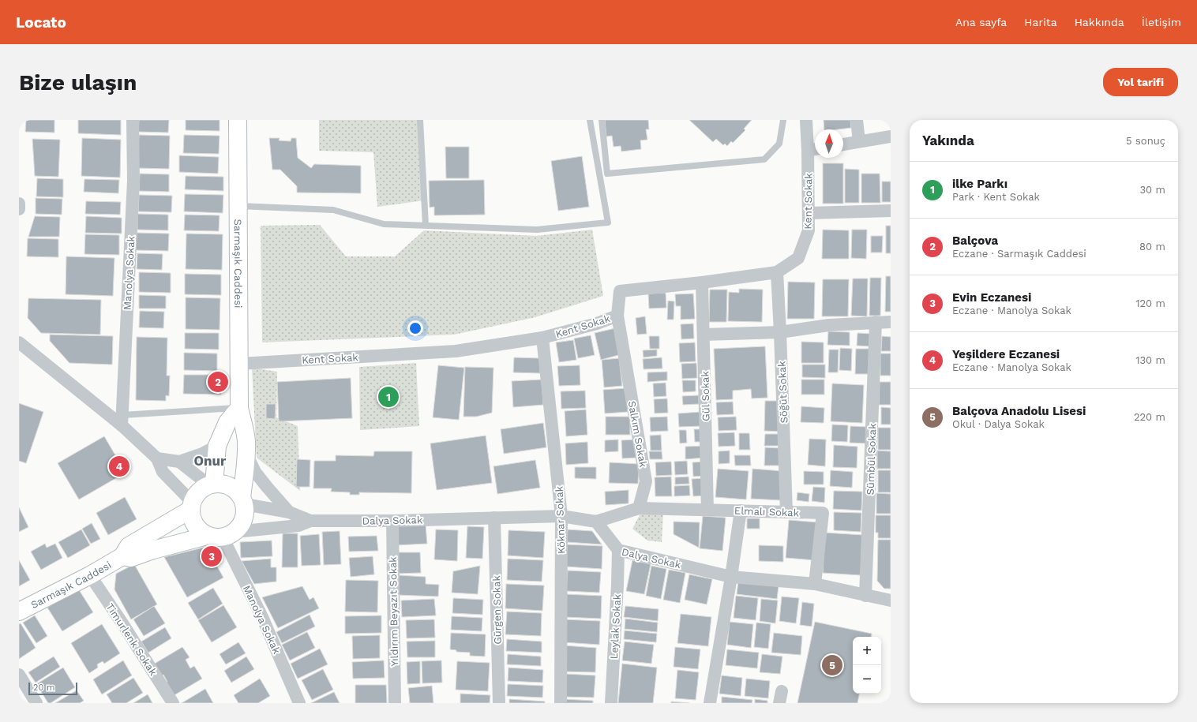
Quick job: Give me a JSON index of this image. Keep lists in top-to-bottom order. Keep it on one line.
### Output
{"streets":{"main road":["Sarmaşık Caddesi"],"street":["Kent Sokak","Manolya Sokak","Söğüt Sokak","Gül Sokak","Salkım Sokak","Sümbül Sokak","Elmalı Sokak","Dalya Sokak","Köknar Sokak","Gürgen Sokak","Yıldırım Beyazıt Sokak","Leylak Sokak","Timurlenk Sokak"]},"crossings":[["Kent Sokak","Sarmaşık Caddesi"],["Kent Sokak","Söğüt Sokak"],["Kent Sokak","Gül Sokak"],["Kent Sokak","Salkım Sokak"],["Kent Sokak","Köknar Sokak"],["Sarmaşık Caddesi","Manolya Sokak"],["Sarmaşık Caddesi","Dalya Sokak"],["Sarmaşık Caddesi","Timurlenk Sokak"],["Manolya Sokak","Dalya Sokak"],["Söğüt Sokak","Elmalı Sokak"],["Gül Sokak","Elmalı Sokak"],["Salkım Sokak","Elmalı Sokak"],["Sümbül Sokak","Dalya Sokak"],["Elmalı Sokak","Dalya Sokak"],["Dalya Sokak","Köknar Sokak"],["Dalya Sokak","Gürgen Sokak"],["Dalya Sokak","Yıldırım Beyazıt Sokak"],["Dalya Sokak","Leylak Sokak"]],"districts":["Onur"],"scale_bar":"20 m","north":"top","page":{"header":"Locato","nav":["Ana sayfa","Harita","Hakkında","İletişim"],"buttons":"Yol tarifi","title":"Bize ulaşın","heading":["Yakında","5 sonuç"],"list":[{"mark":"1","name":"ilke Parkı","note":"Park · Kent Sokak","value":"30 m"},{"mark":"2","name":"Balçova","note":"Eczane · Sarmaşık Caddesi","value":"80 m"},{"mark":"3","name":"Evin Eczanesi","note":"Eczane · Manolya Sokak","value":"120 m"},{"mark":"4","name":"Yeşildere Eczanesi","note":"Eczane · Manolya Sokak","value":"130 m"},{"mark":"5","name":"Balçova Anadolu Lisesi","note":"Okul · Dalya Sokak","value":"220 m"}],"pins":["2","1","4","3","5"],"map_buttons":["+","−"],"scale":"20 m"}}
